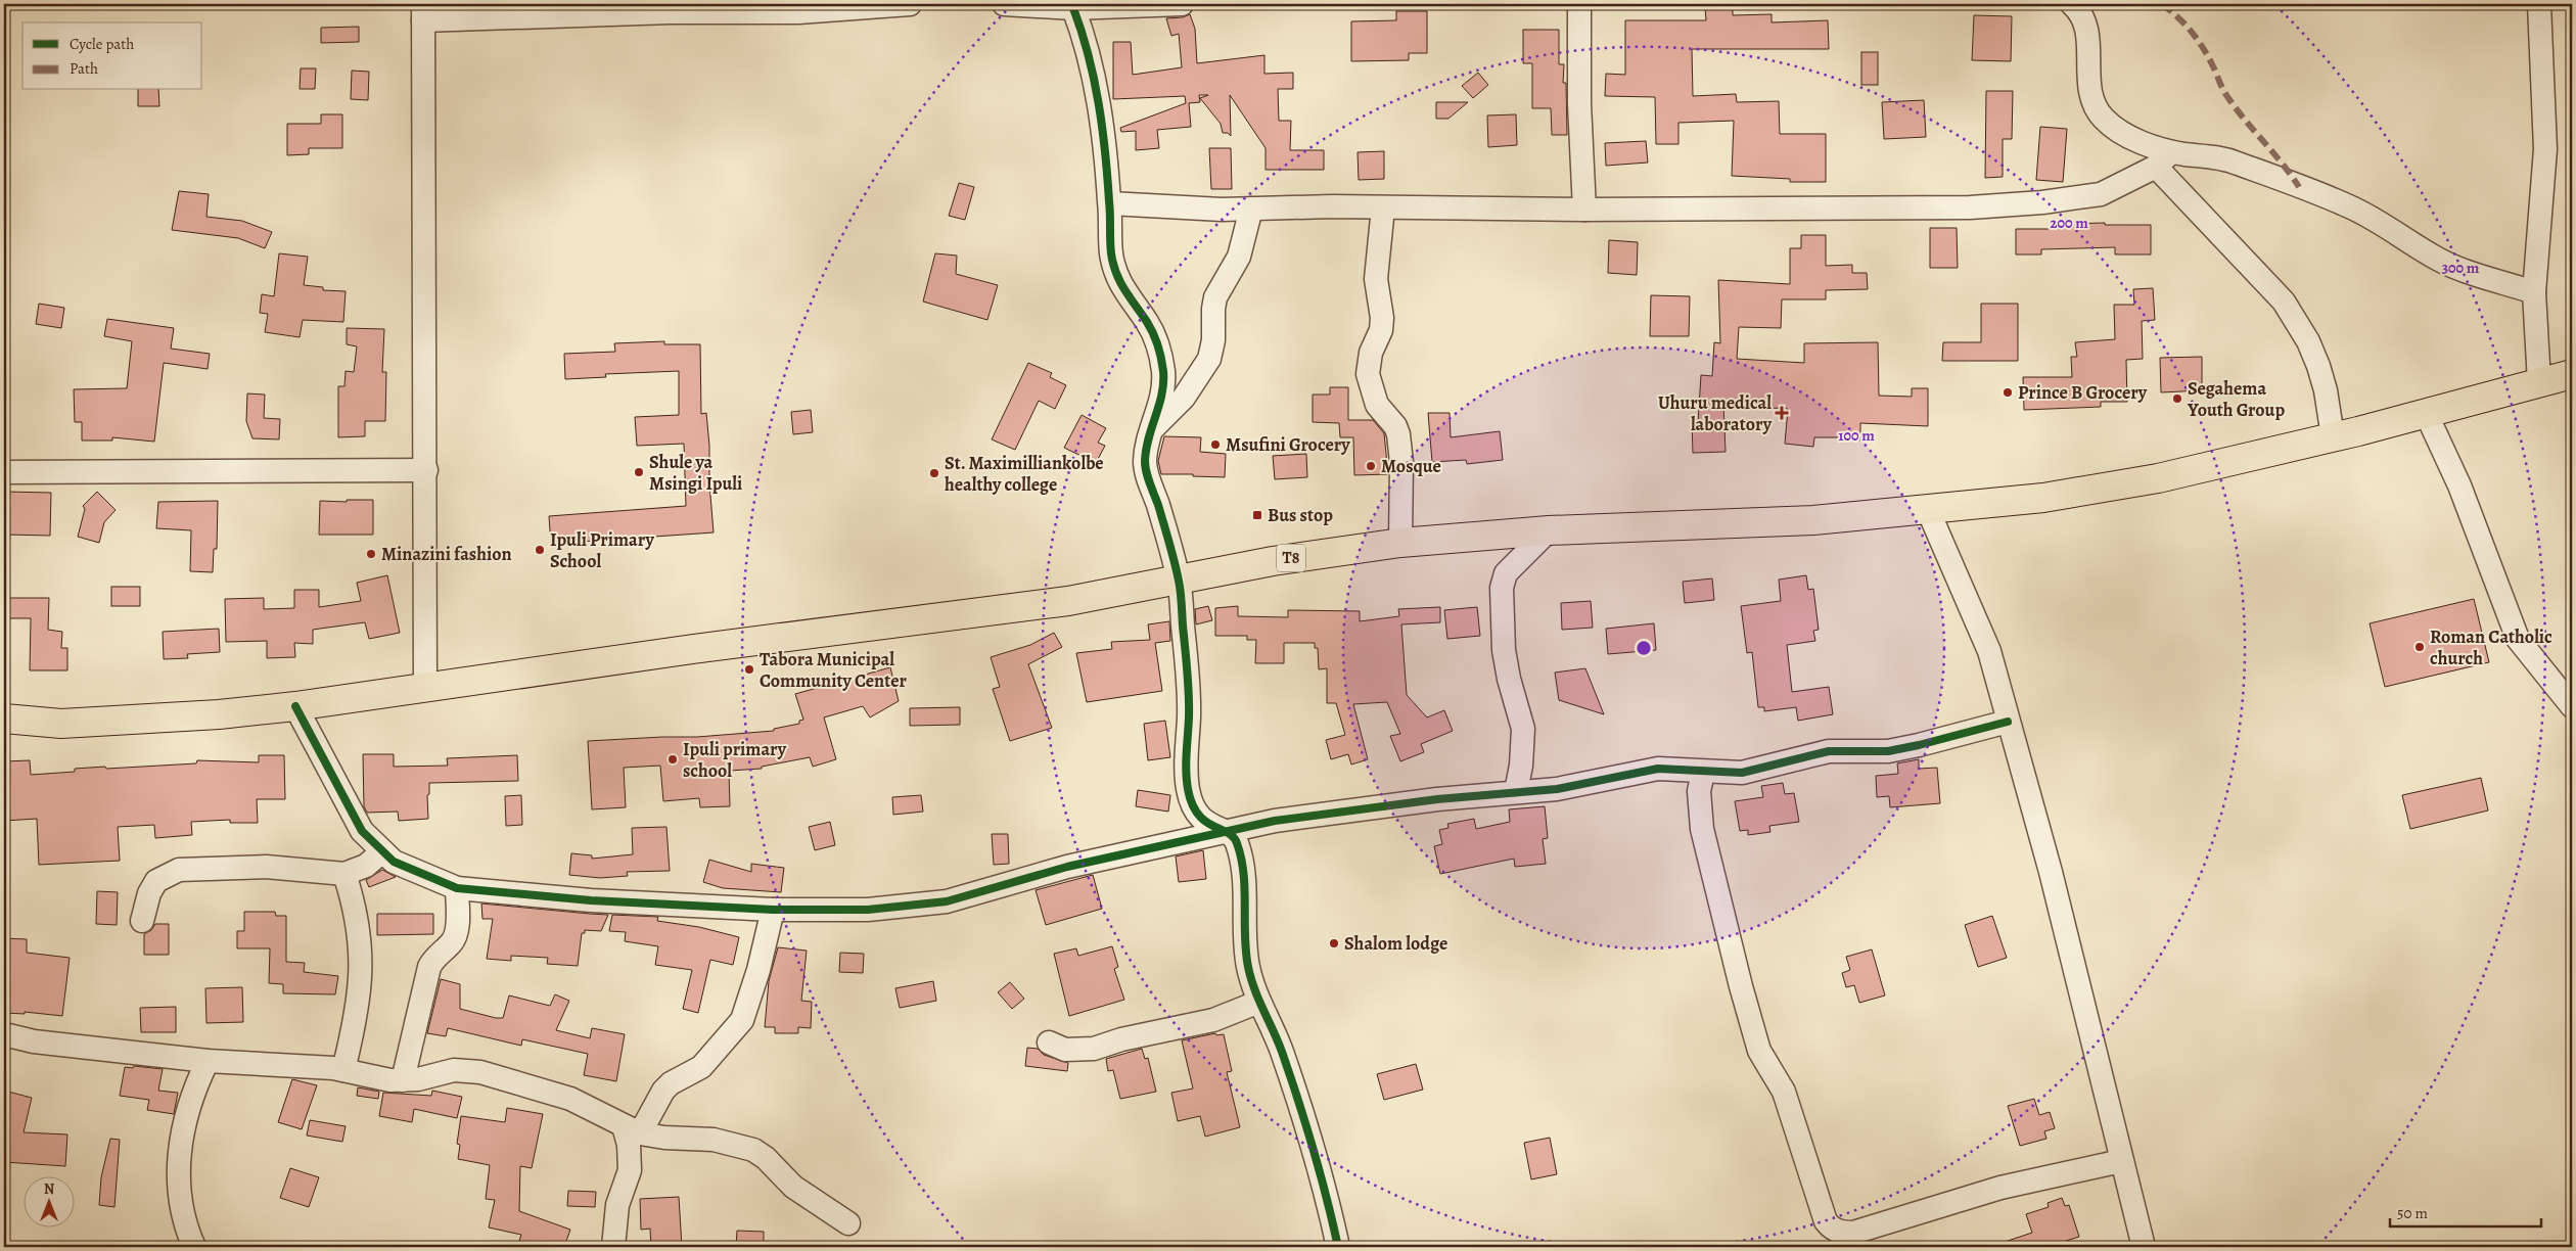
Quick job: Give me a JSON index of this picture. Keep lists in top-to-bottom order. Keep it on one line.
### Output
{"streets":{"highway":["T8"]},"places":{"other":["Prince B Grocery","Segahema Youth Group","Msufini Grocery","Mosque","Shule ya Msingi Ipuli","St. Maximilliankolbe healthy college","Ipuli Primary School","Minazini fashion","Roman Catholic church","Tabora Municipal Community Center","Ipuli primary school","Shalom lodge"],"health":["Uhuru medical laboratory"],"transit":["Bus stop"]},"legend":["Cycle path","Path"],"scale_bar":"50 m","north":"top","rings":["200 m","300 m","100 m"]}
